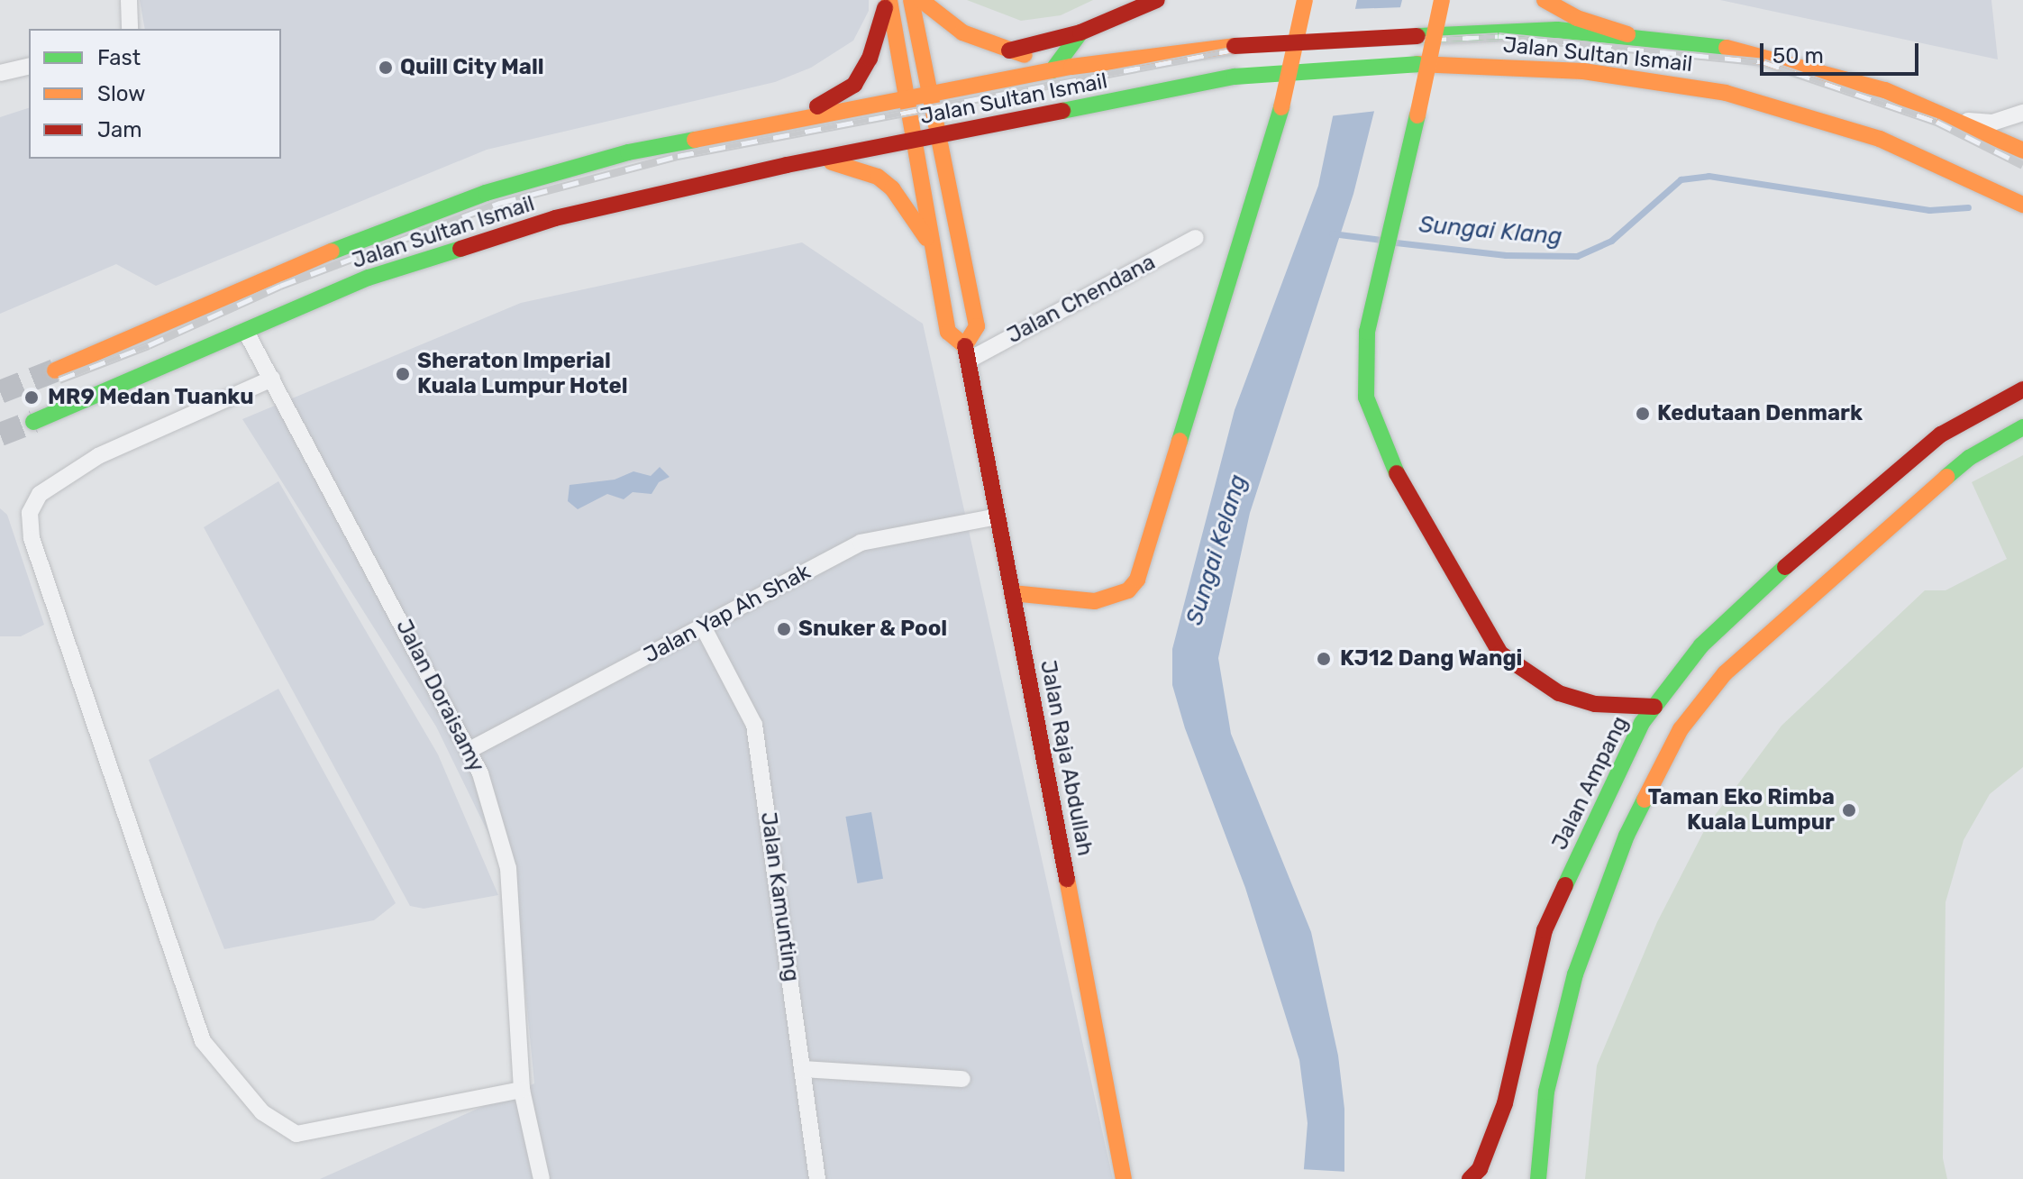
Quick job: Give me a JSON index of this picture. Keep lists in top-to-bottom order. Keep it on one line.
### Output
{"streets":{"main road":["Jalan Sultan Ismail","Jalan Raja Abdullah","Jalan Ampang"],"street":["Jalan Chendana","Jalan Yap Ah Shak","Jalan Doraisamy","Jalan Kamunting"]},"crossings":[["Jalan Sultan Ismail","Jalan Doraisamy"],["Jalan Sultan Ismail","Jalan Raja Abdullah"],["Jalan Chendana","Jalan Raja Abdullah"],["Jalan Yap Ah Shak","Jalan Doraisamy"],["Jalan Yap Ah Shak","Jalan Raja Abdullah"],["Jalan Yap Ah Shak","Jalan Kamunting"]],"water":["Sungai Klang","Sungai Kelang"],"places":["Quill City Mall","Sheraton Imperial Kuala Lumpur Hotel","MR9 Medan Tuanku","Kedutaan Denmark","Snuker & Pool","KJ12 Dang Wangi","Taman Eko Rimba Kuala Lumpur"],"legend":["Fast","Slow","Jam"],"scale_bar":"50 m"}
